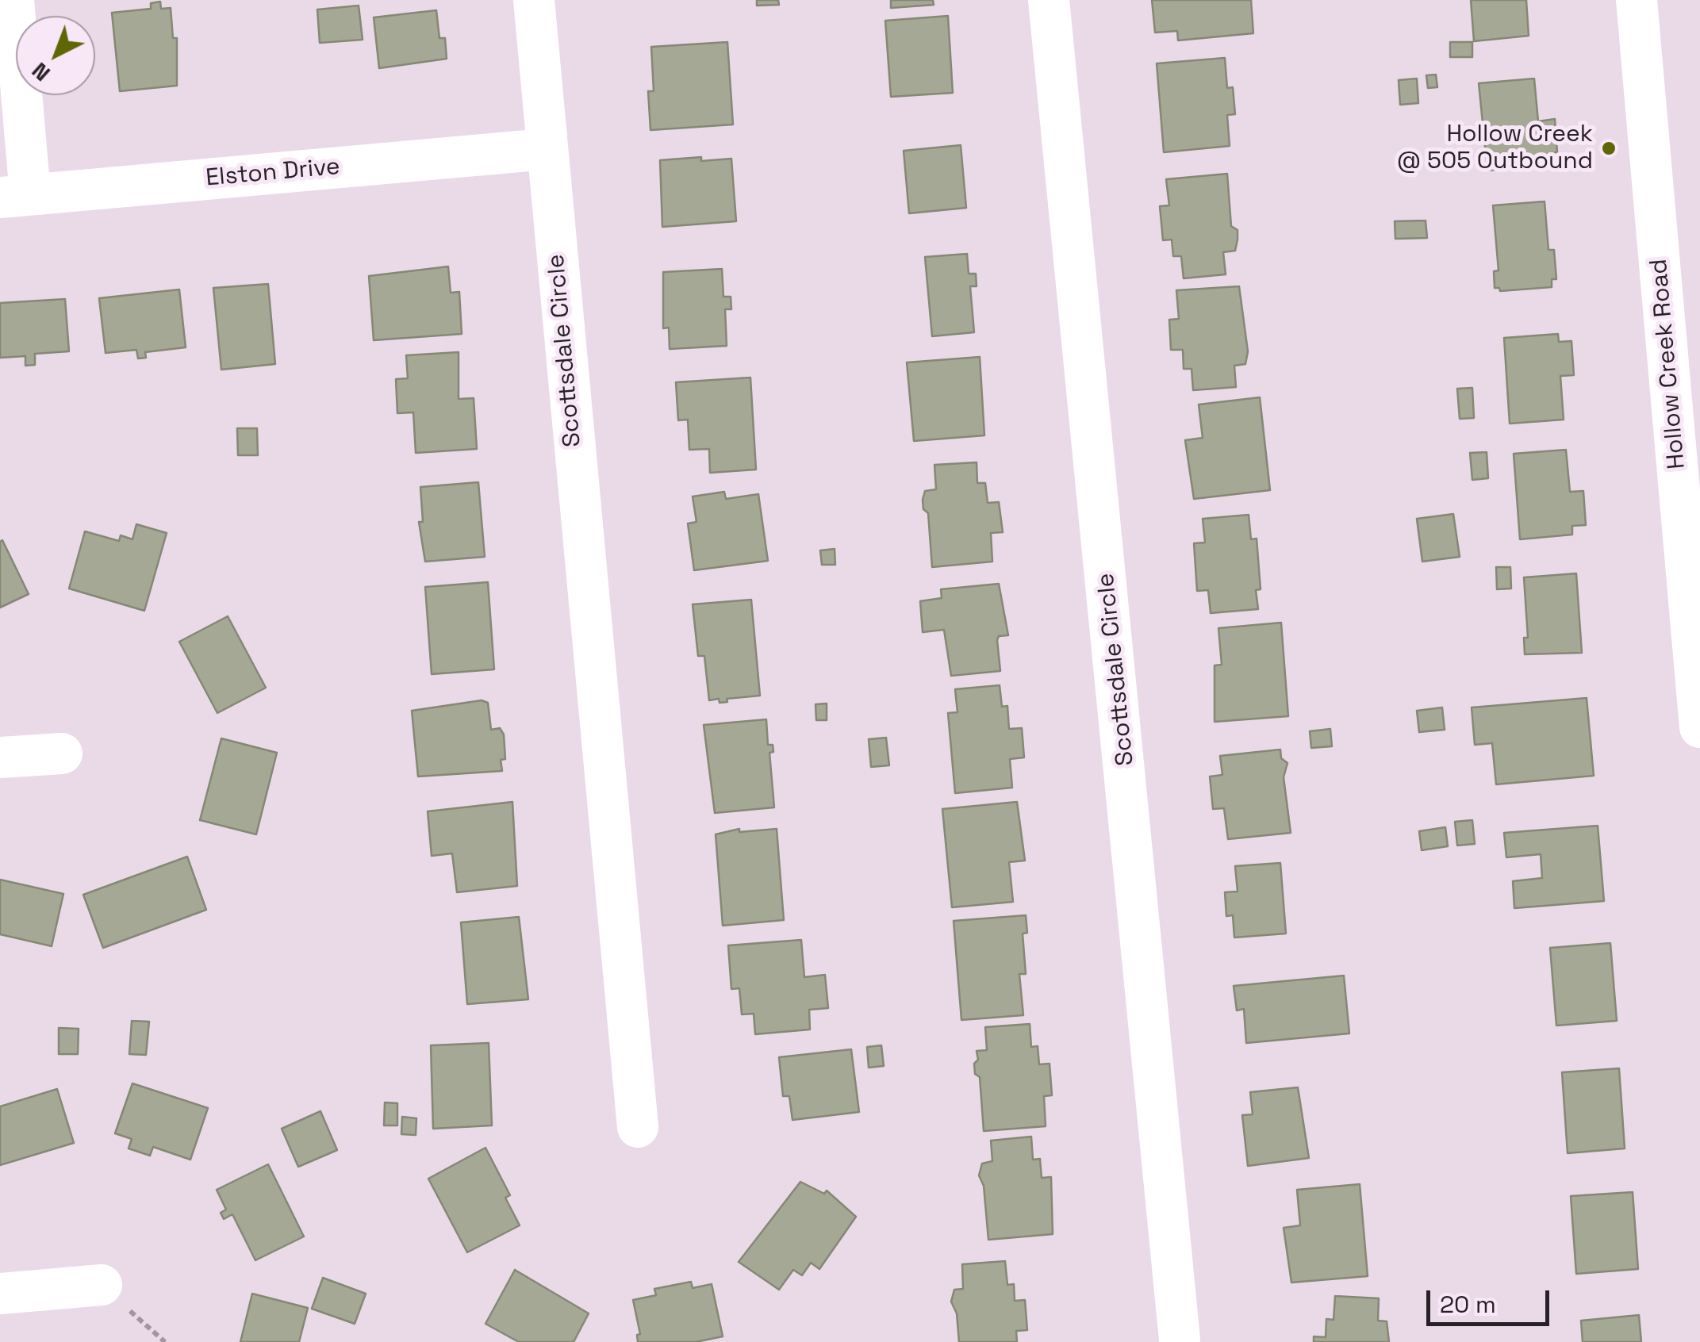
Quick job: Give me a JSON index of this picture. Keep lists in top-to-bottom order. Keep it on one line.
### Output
{"streets":{"street":["Elston Drive","Scottsdale Circle","Hollow Creek Road"]},"crossings":[["Elston Drive","Scottsdale Circle"]],"places":["Hollow Creek @ 505 Outbound"],"scale_bar":"20 m","north":"bottom left"}
